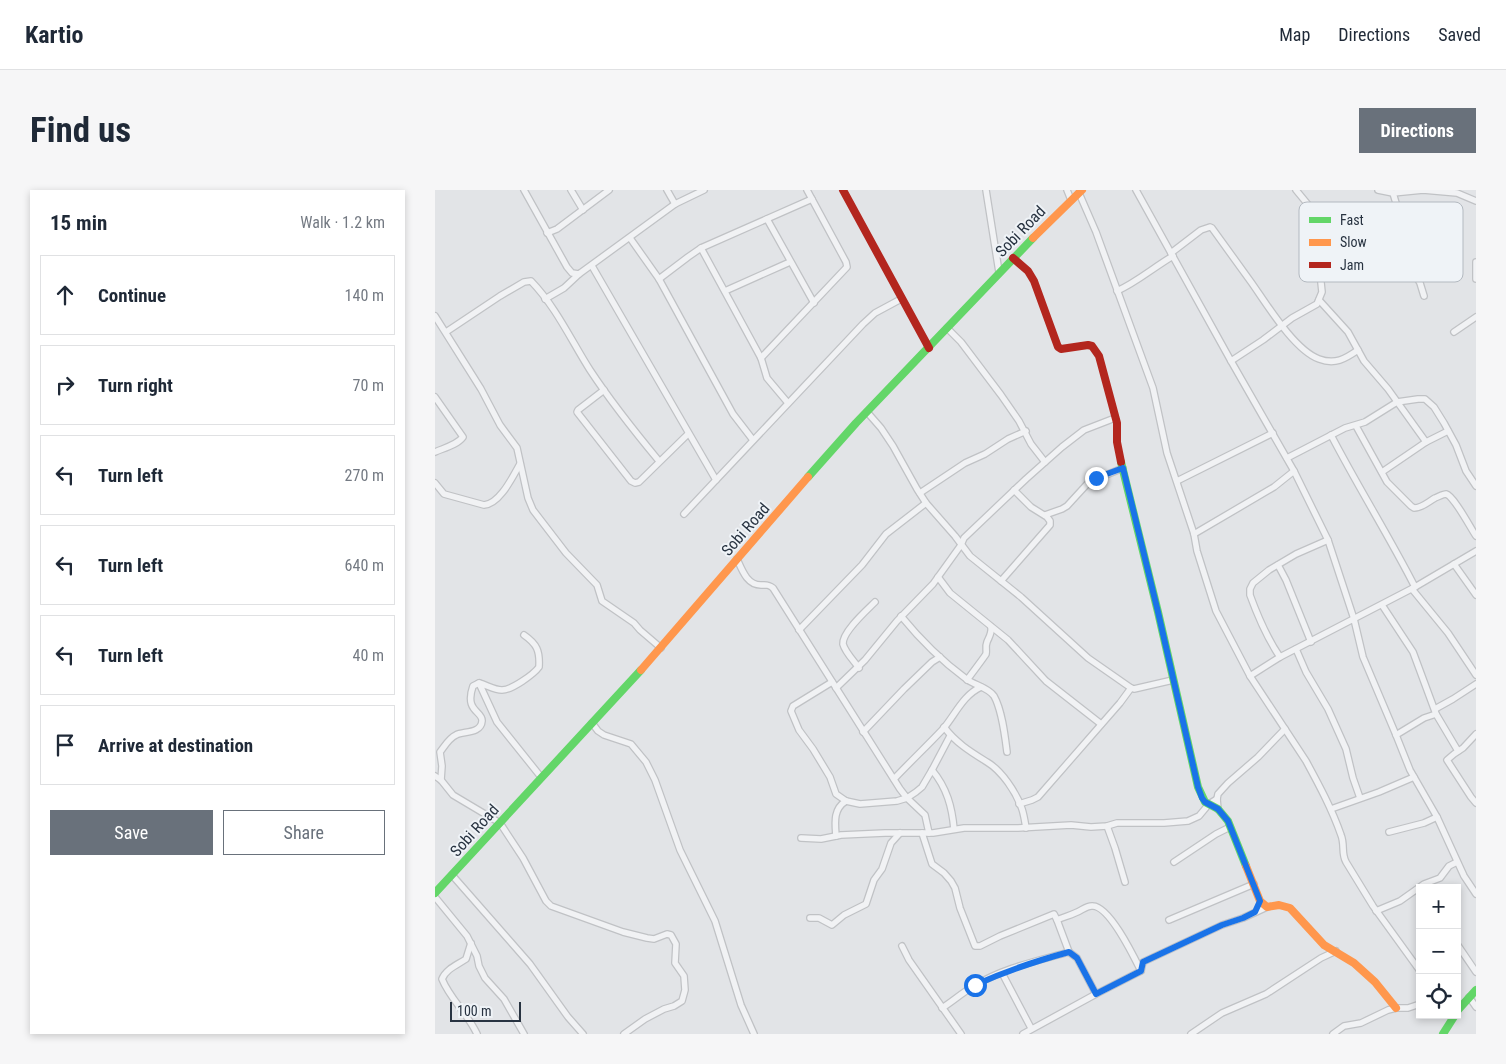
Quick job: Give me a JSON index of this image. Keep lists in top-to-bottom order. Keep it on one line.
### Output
{"streets":{"main road":["Sobi Road"]},"legend":["Fast","Slow","Jam"],"scale_bar":"100 m","page":{"header":"Kartio","nav":["Map","Directions","Saved"],"buttons":["Directions",["Save","Share"]],"title":"Find us","heading":["15 min","Walk · 1.2 km"],"list":[["Continue","140 m"],["Turn right","70 m"],["Turn left","270 m"],["Turn left","640 m"],["Turn left","40 m"],"Arrive at destination"],"map_buttons":["+","−"],"scale":"100 m"}}
